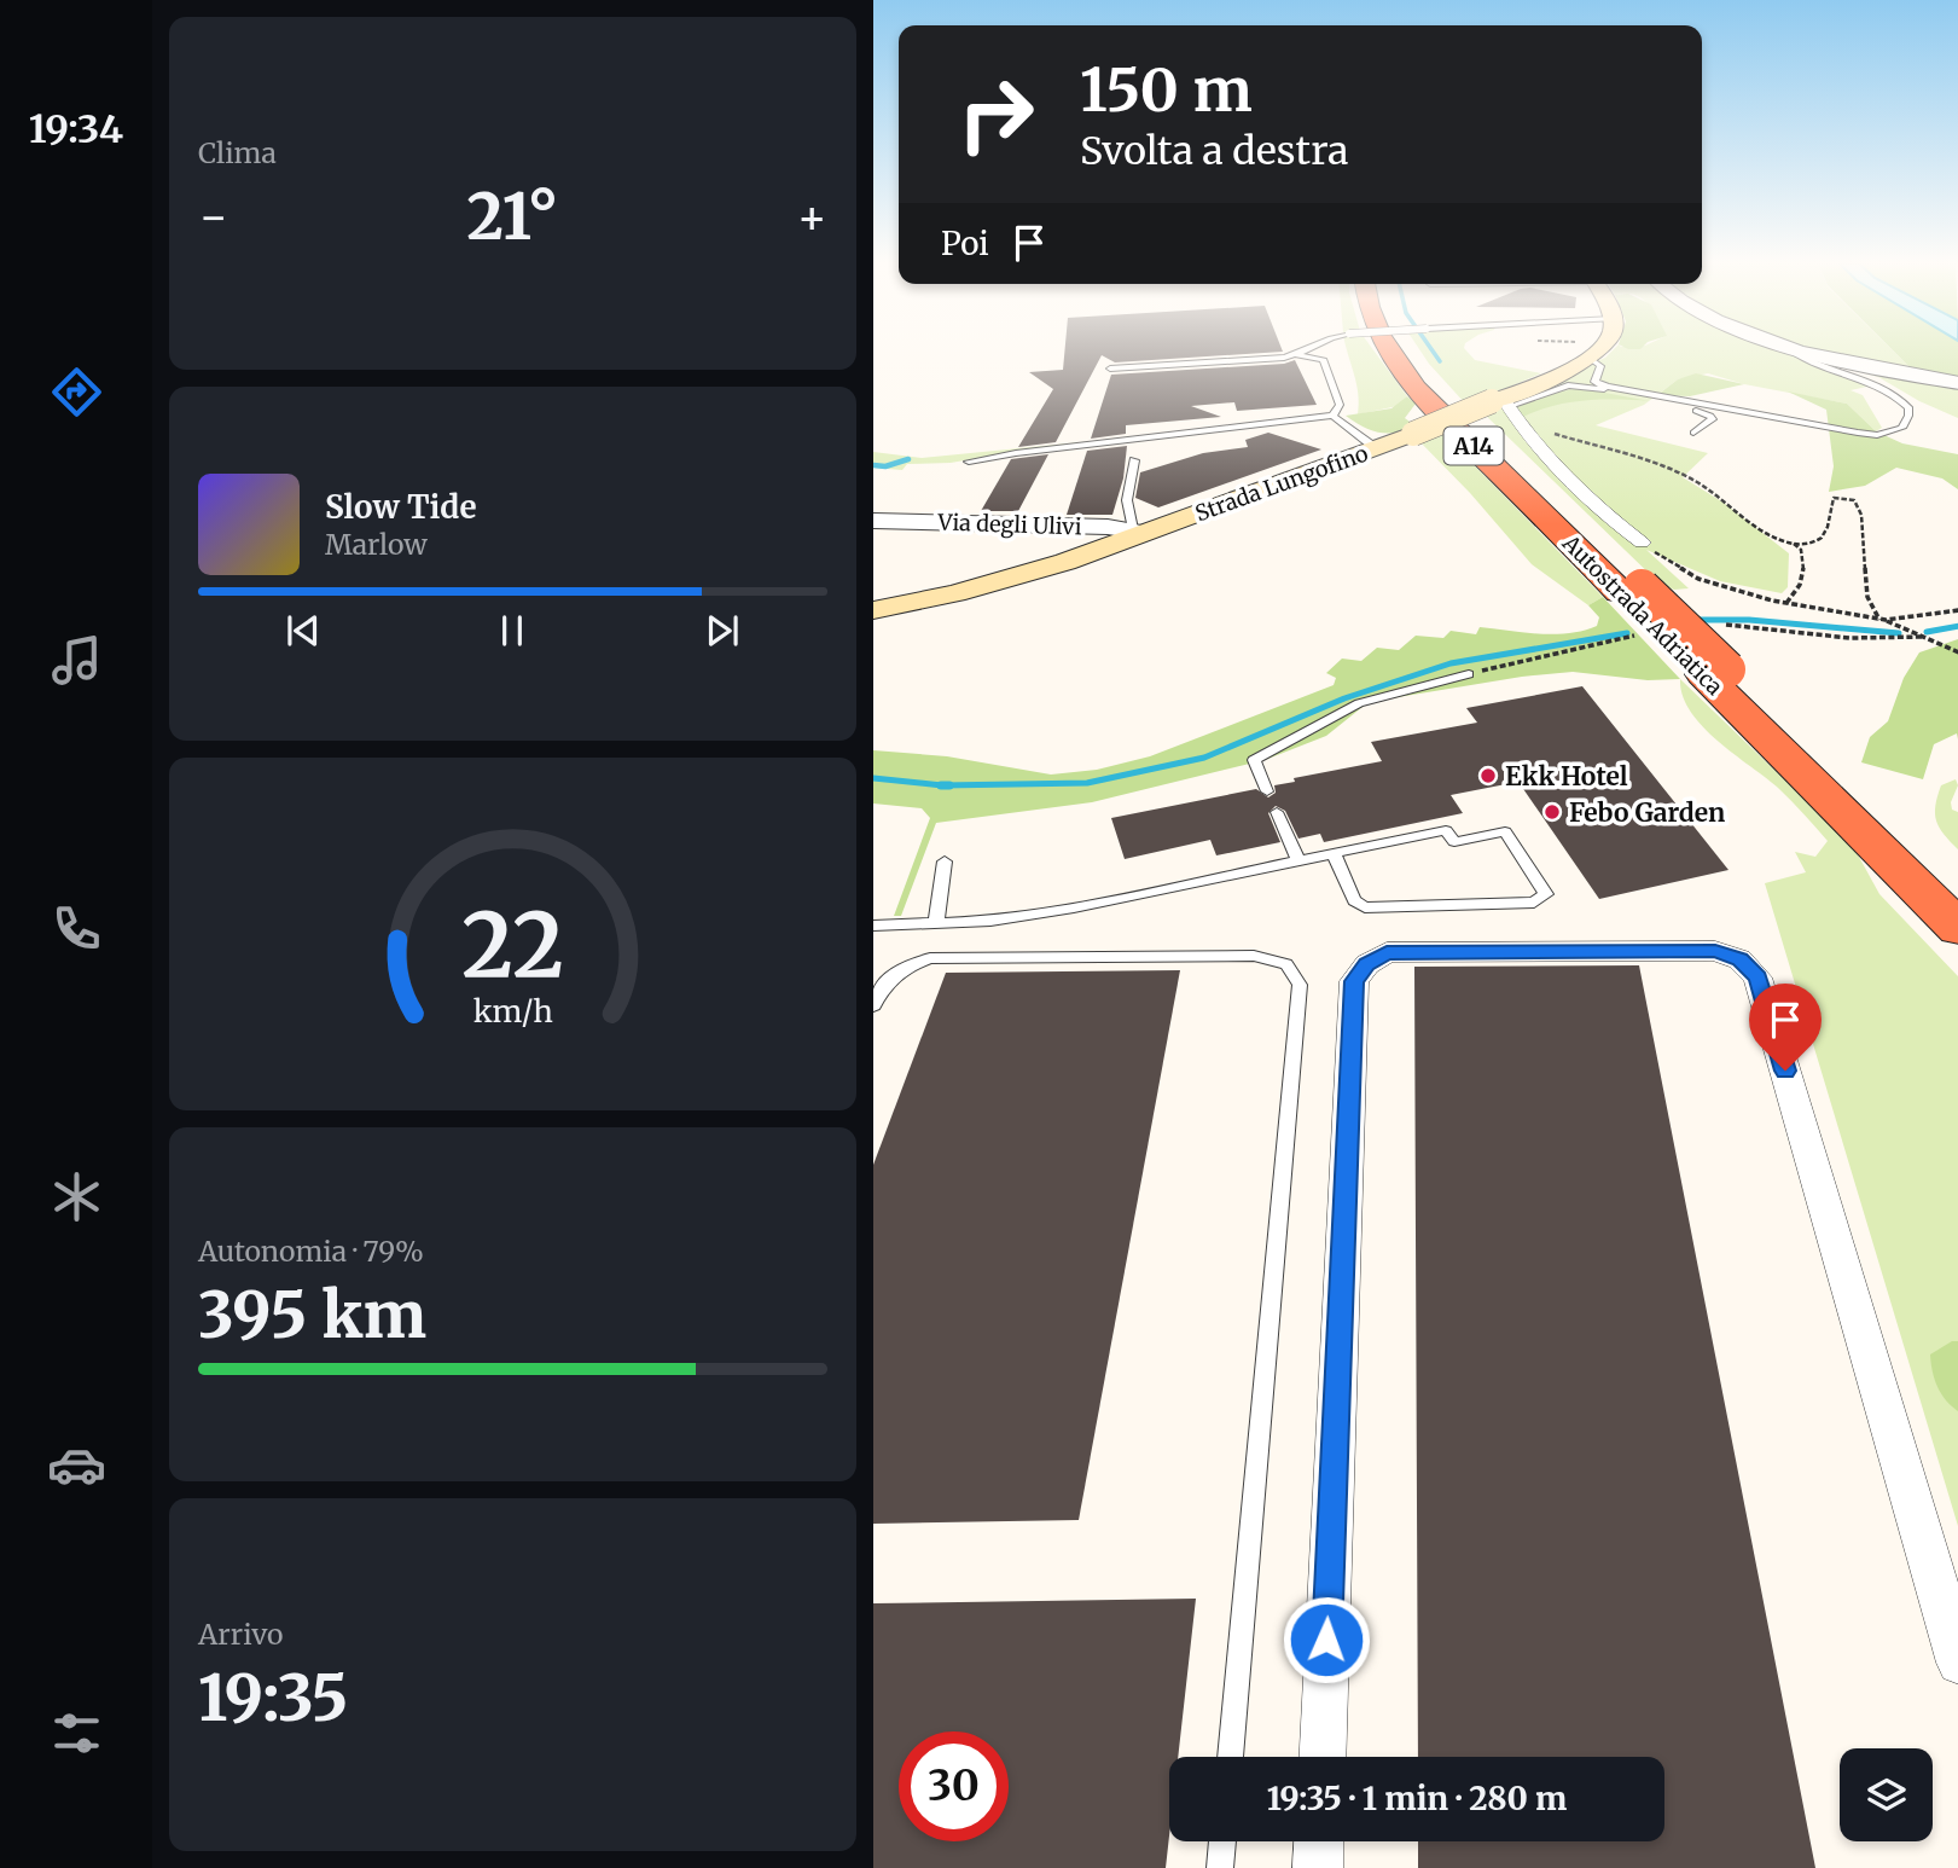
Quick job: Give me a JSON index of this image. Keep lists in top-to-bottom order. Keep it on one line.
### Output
{"streets":{"highway":["A14","Autostrada Adriatica"],"main road":["Strada Lungofino"],"street":["Via degli Ulivi"]},"crossings":[["Strada Lungofino","Via degli Ulivi"]],"places":["Ekk Hotel","Febo Garden"],"page":{"tabs":"19:34","tile":["Clima",["Autonomia · 79%","395 km"],["Arrivo","19:35"]],"turn":["150 m","Svolta a destra"],"heat":["−","21°","+"],"then":"Poi","song":["Slow Tide","Marlow"],"limit":"30","trip":"19:35 · 1 min · 280 m","gauge":["22","km/h"]}}
